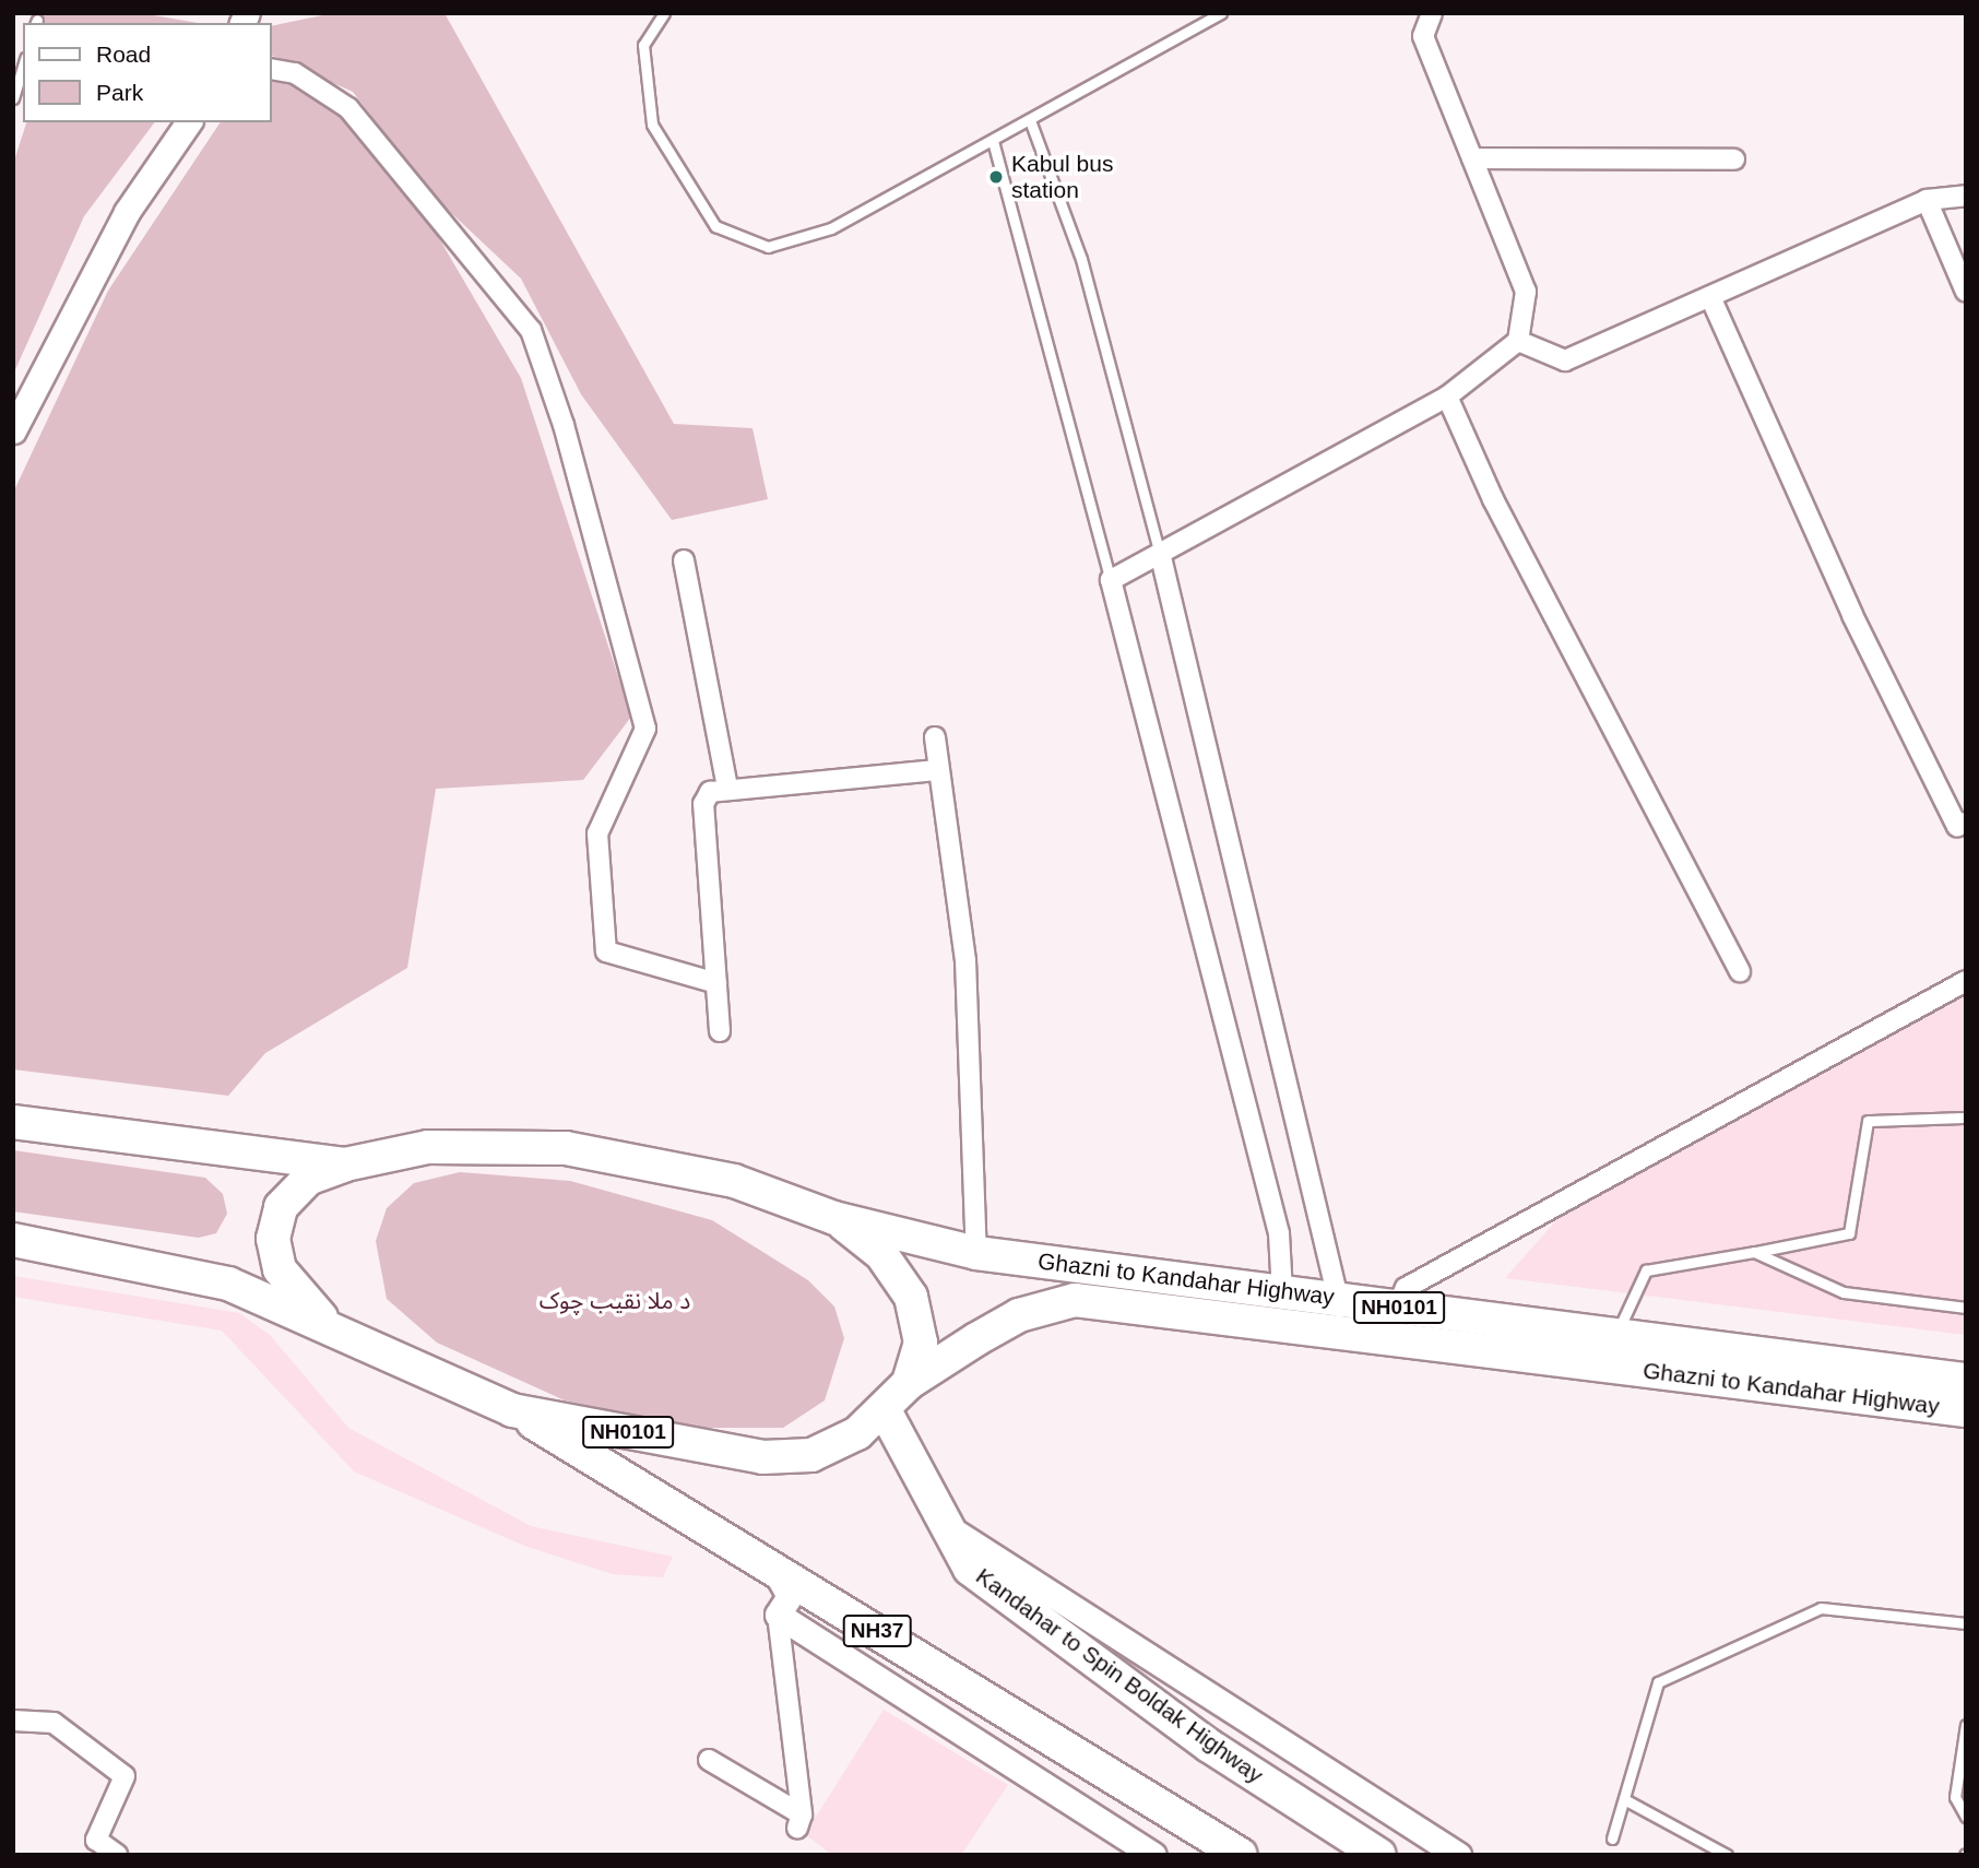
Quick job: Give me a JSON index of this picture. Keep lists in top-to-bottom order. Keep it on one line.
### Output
{"streets":{"highway":["Ghazni to Kandahar Highway","NH0101","NH37","Kandahar to Spin Boldak Highway"]},"crossings":[["Ghazni to Kandahar Highway","NH0101"],["Ghazni to Kandahar Highway","NH37"],["Ghazni to Kandahar Highway","Kandahar to Spin Boldak Highway"]],"parks":["د ملا نقيب چوک"],"places":["Kabul bus station"],"legend":["Road","Park"]}
